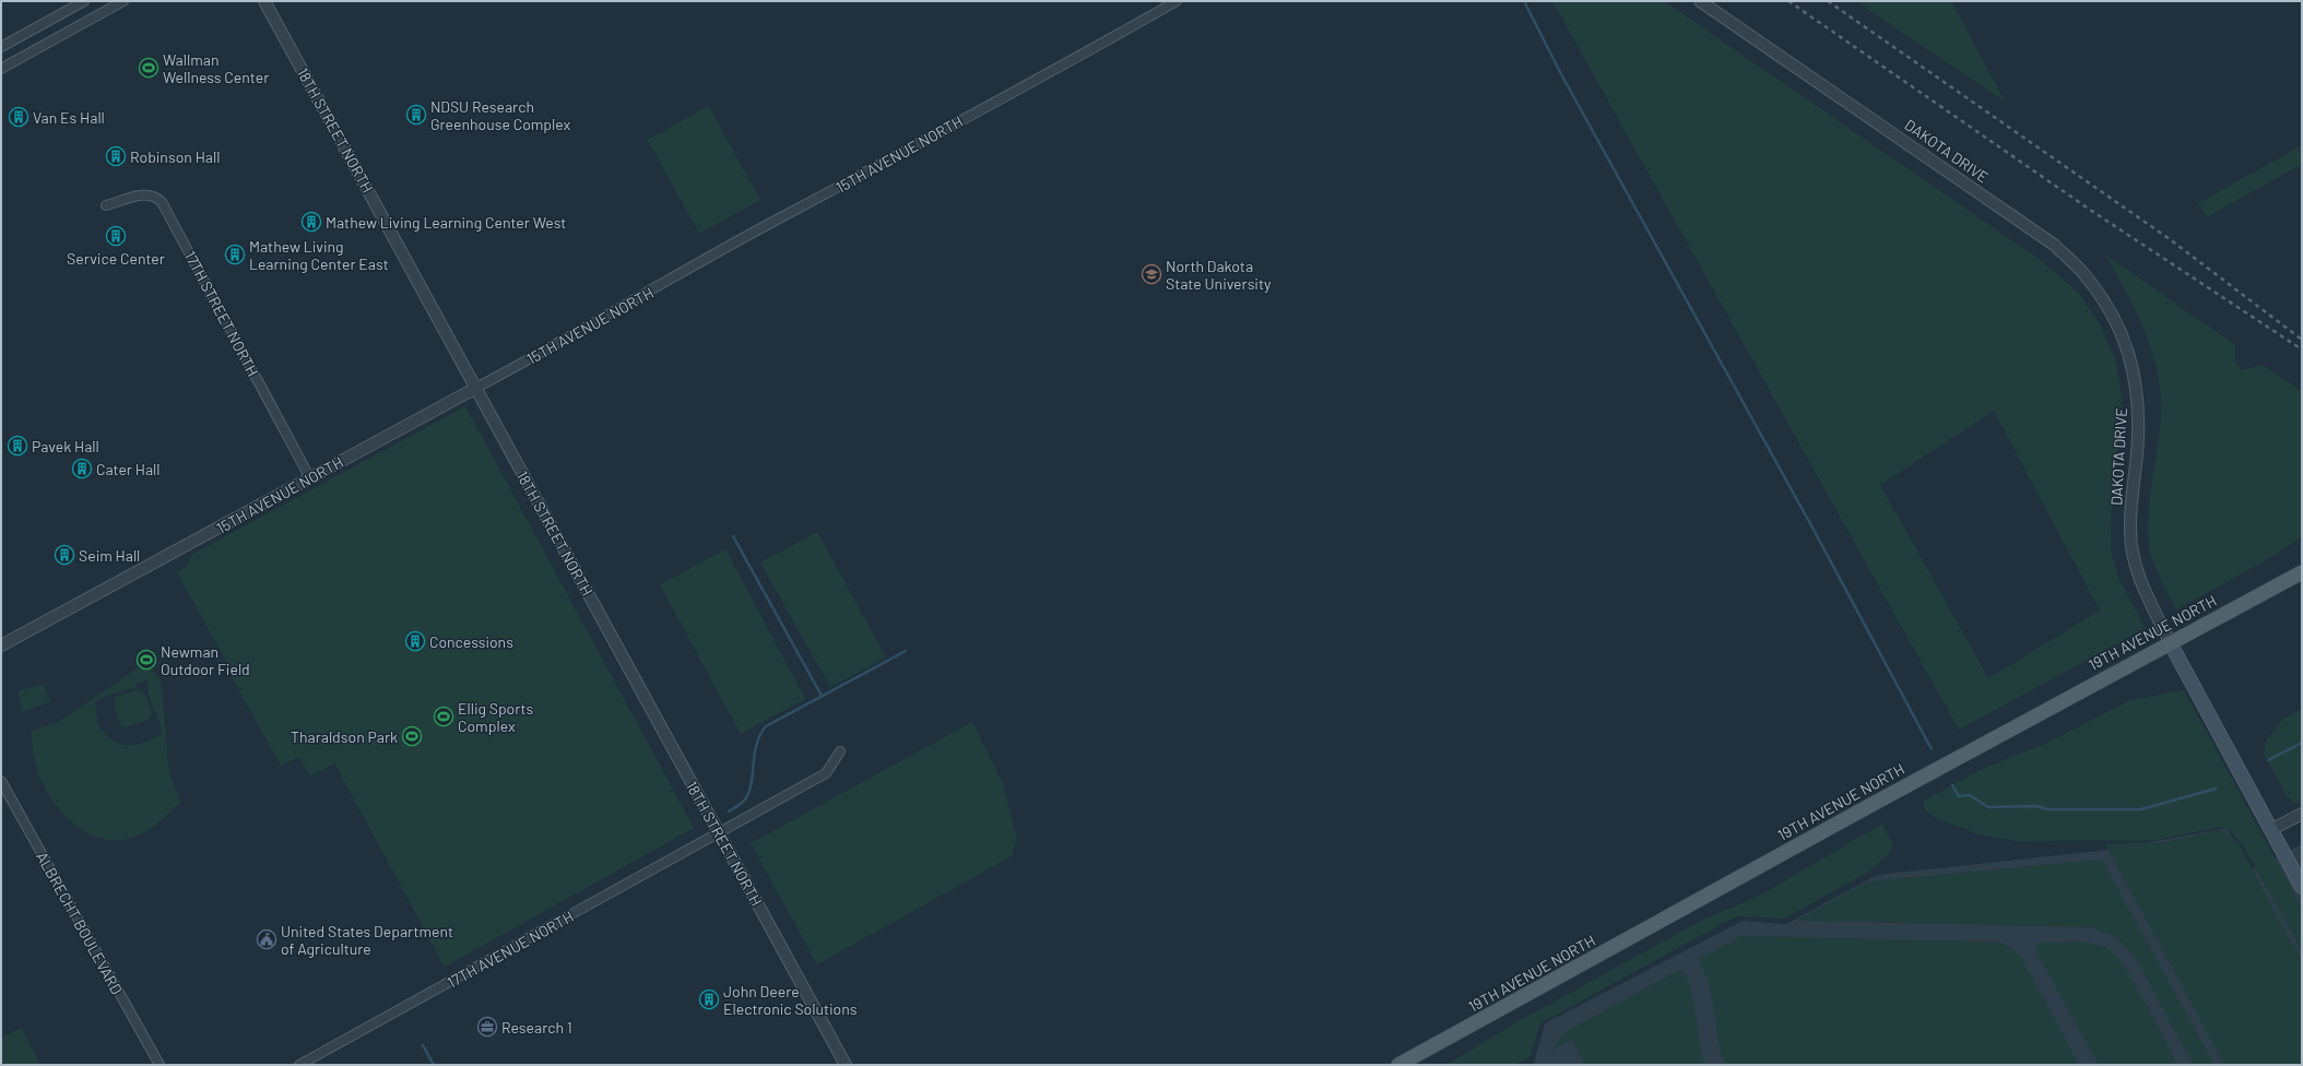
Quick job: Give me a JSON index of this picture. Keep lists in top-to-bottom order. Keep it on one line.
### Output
{"streets":{"main road":["DAKOTA DRIVE","19TH AVENUE NORTH"],"street":["18TH STREET NORTH","15TH AVENUE NORTH","17TH STREET NORTH","ALBRECHT BOULEVARD","17TH AVENUE NORTH"]},"crossings":[["18TH STREET NORTH","15TH AVENUE NORTH"],["18TH STREET NORTH","17TH AVENUE NORTH"],["DAKOTA DRIVE","19TH AVENUE NORTH"],["15TH AVENUE NORTH","17TH STREET NORTH"]],"places":{"sports":["Wallman Wellness Center","Newman Outdoor Field","Ellig Sports Complex","Tharaldson Park"],"building":["NDSU Research Greenhouse Complex","Van Es Hall","Robinson Hall","Mathew Living Learning Center West","Service Center","Mathew Living Learning Center East","Pavek Hall","Cater Hall","Seim Hall","Concessions","John Deere Electronic Solutions"],"school or university":["North Dakota State University"],"public building":["United States Department of Agriculture"],"office":["Research 1"]}}
